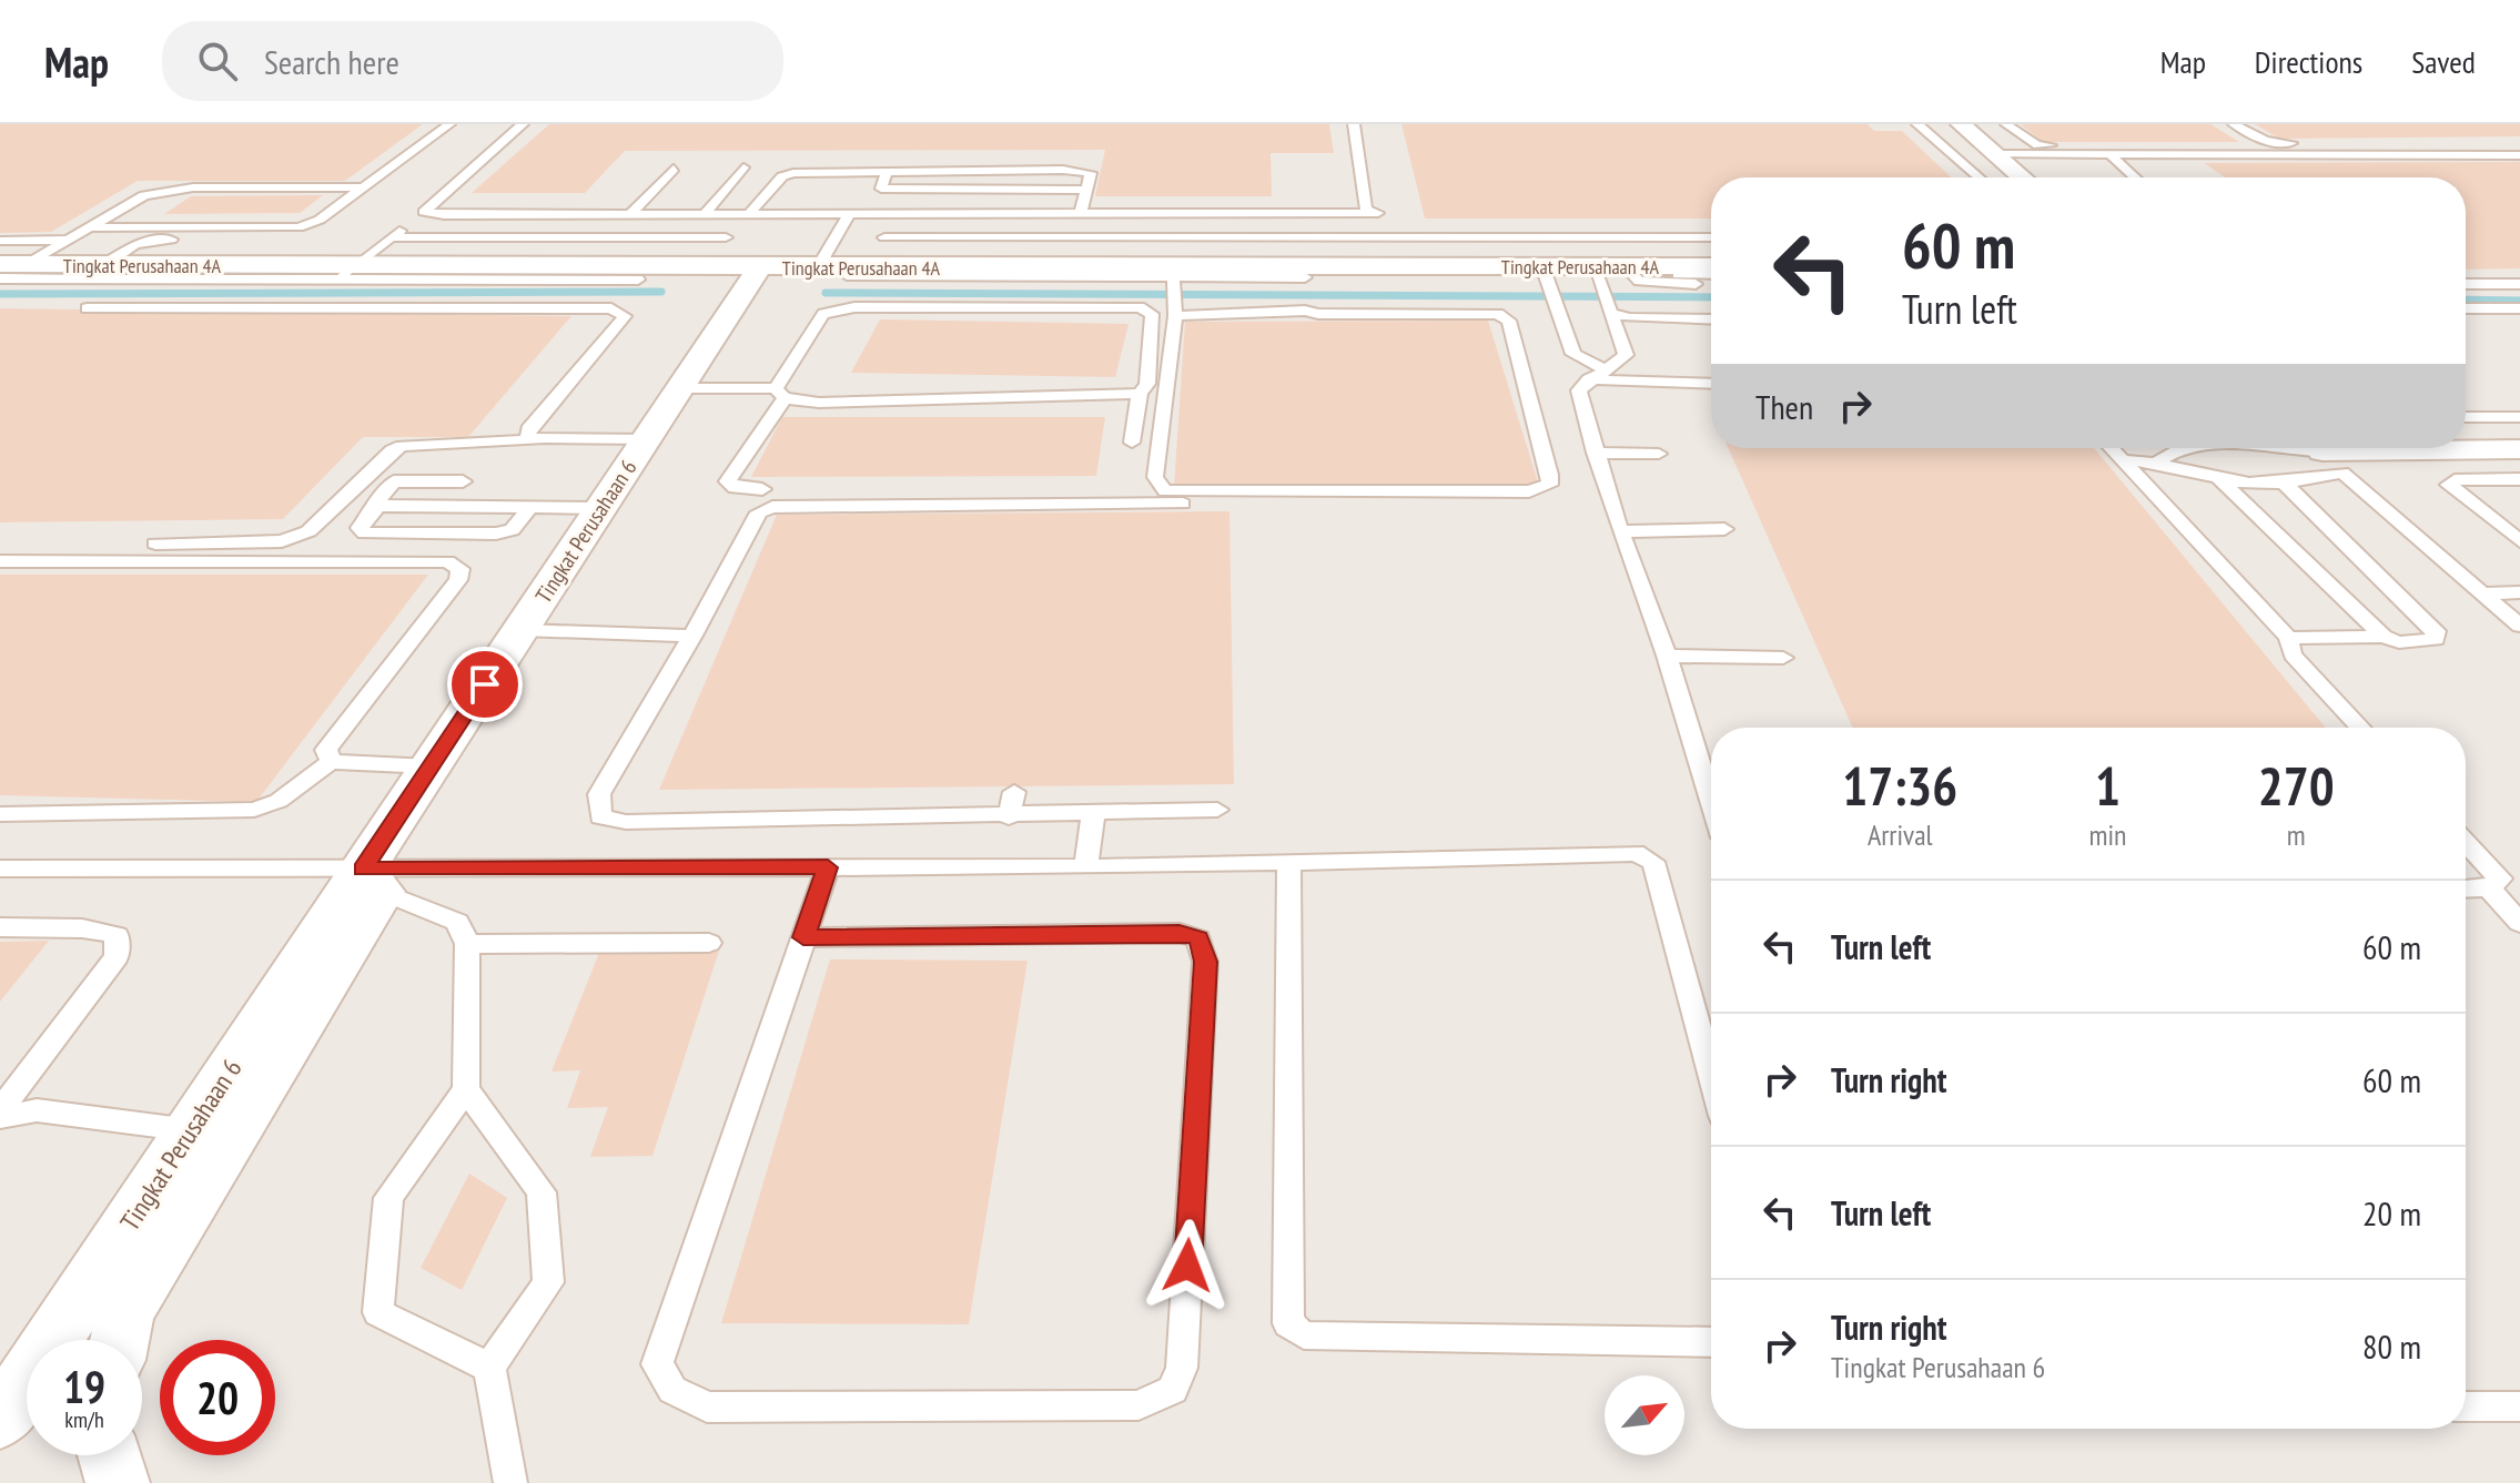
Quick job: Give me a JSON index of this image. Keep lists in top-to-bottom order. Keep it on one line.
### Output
{"streets":{"street":["Tingkat Perusahaan 4A","Tingkat Perusahaan 6"]},"crossings":[["Tingkat Perusahaan 4A","Tingkat Perusahaan 6"]],"north":"top right","page":{"header":"Map","search":"Search here","nav":["Map","Directions","Saved"],"turn":["60 m","Turn left"],"then":"Then","eta":["17:36","Arrival","1","min","270","m"],"list":[{"name":"Turn left","value":"60 m"},{"name":"Turn right","value":"60 m"},{"name":"Turn left","value":"20 m"},{"name":"Turn right","note":"Tingkat Perusahaan 6","value":"80 m"}],"speed":"19 km/h","limit":"20"}}
